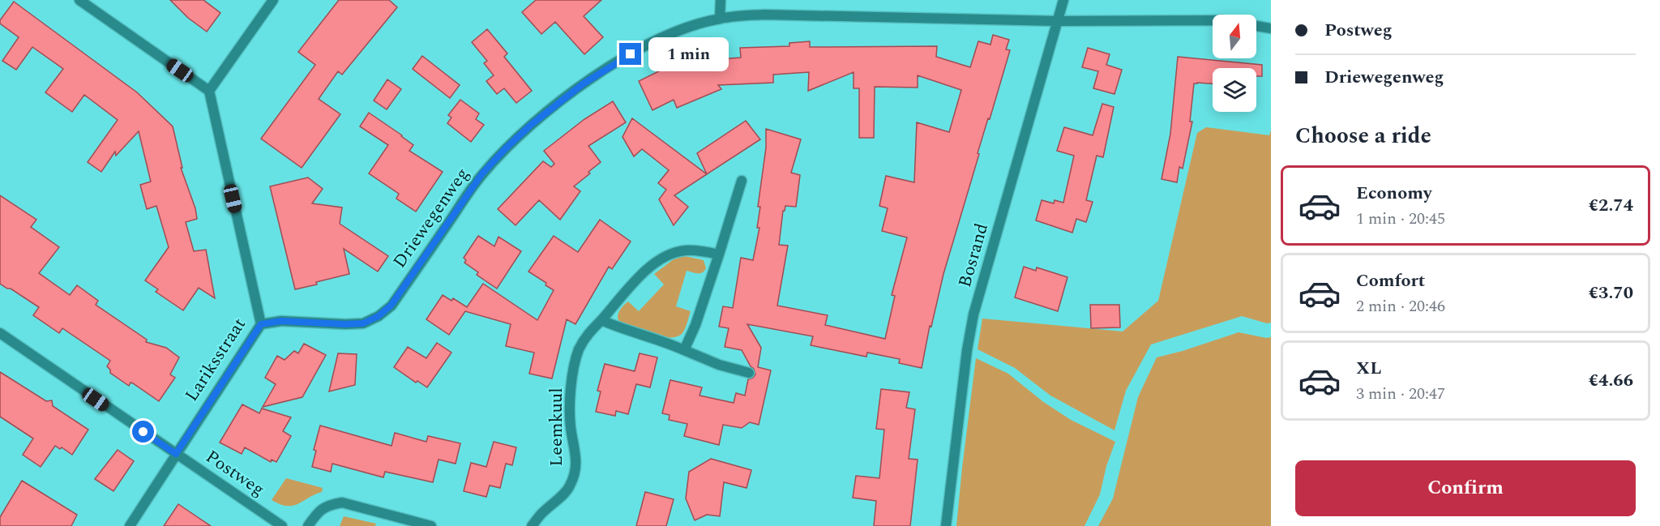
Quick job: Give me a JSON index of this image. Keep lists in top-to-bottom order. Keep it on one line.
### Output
{"streets":{"street":["Driewegenweg","Bosrand","Lariksstraat","Leemkuul","Postweg"]},"crossings":[["Driewegenweg","Bosrand"],["Driewegenweg","Lariksstraat"],["Lariksstraat","Postweg"]],"north":"top","page":{"banner":["Postweg","Driewegenweg"],"bubble":"1 min","heading":"Choose a ride","list":[{"name":"Economy","note":"1 min · 20:45","value":"€2.74"},{"name":"Comfort","note":"2 min · 20:46","value":"€3.70"},{"name":"XL","note":"3 min · 20:47","value":"€4.66"}],"buttons":"Confirm"}}
